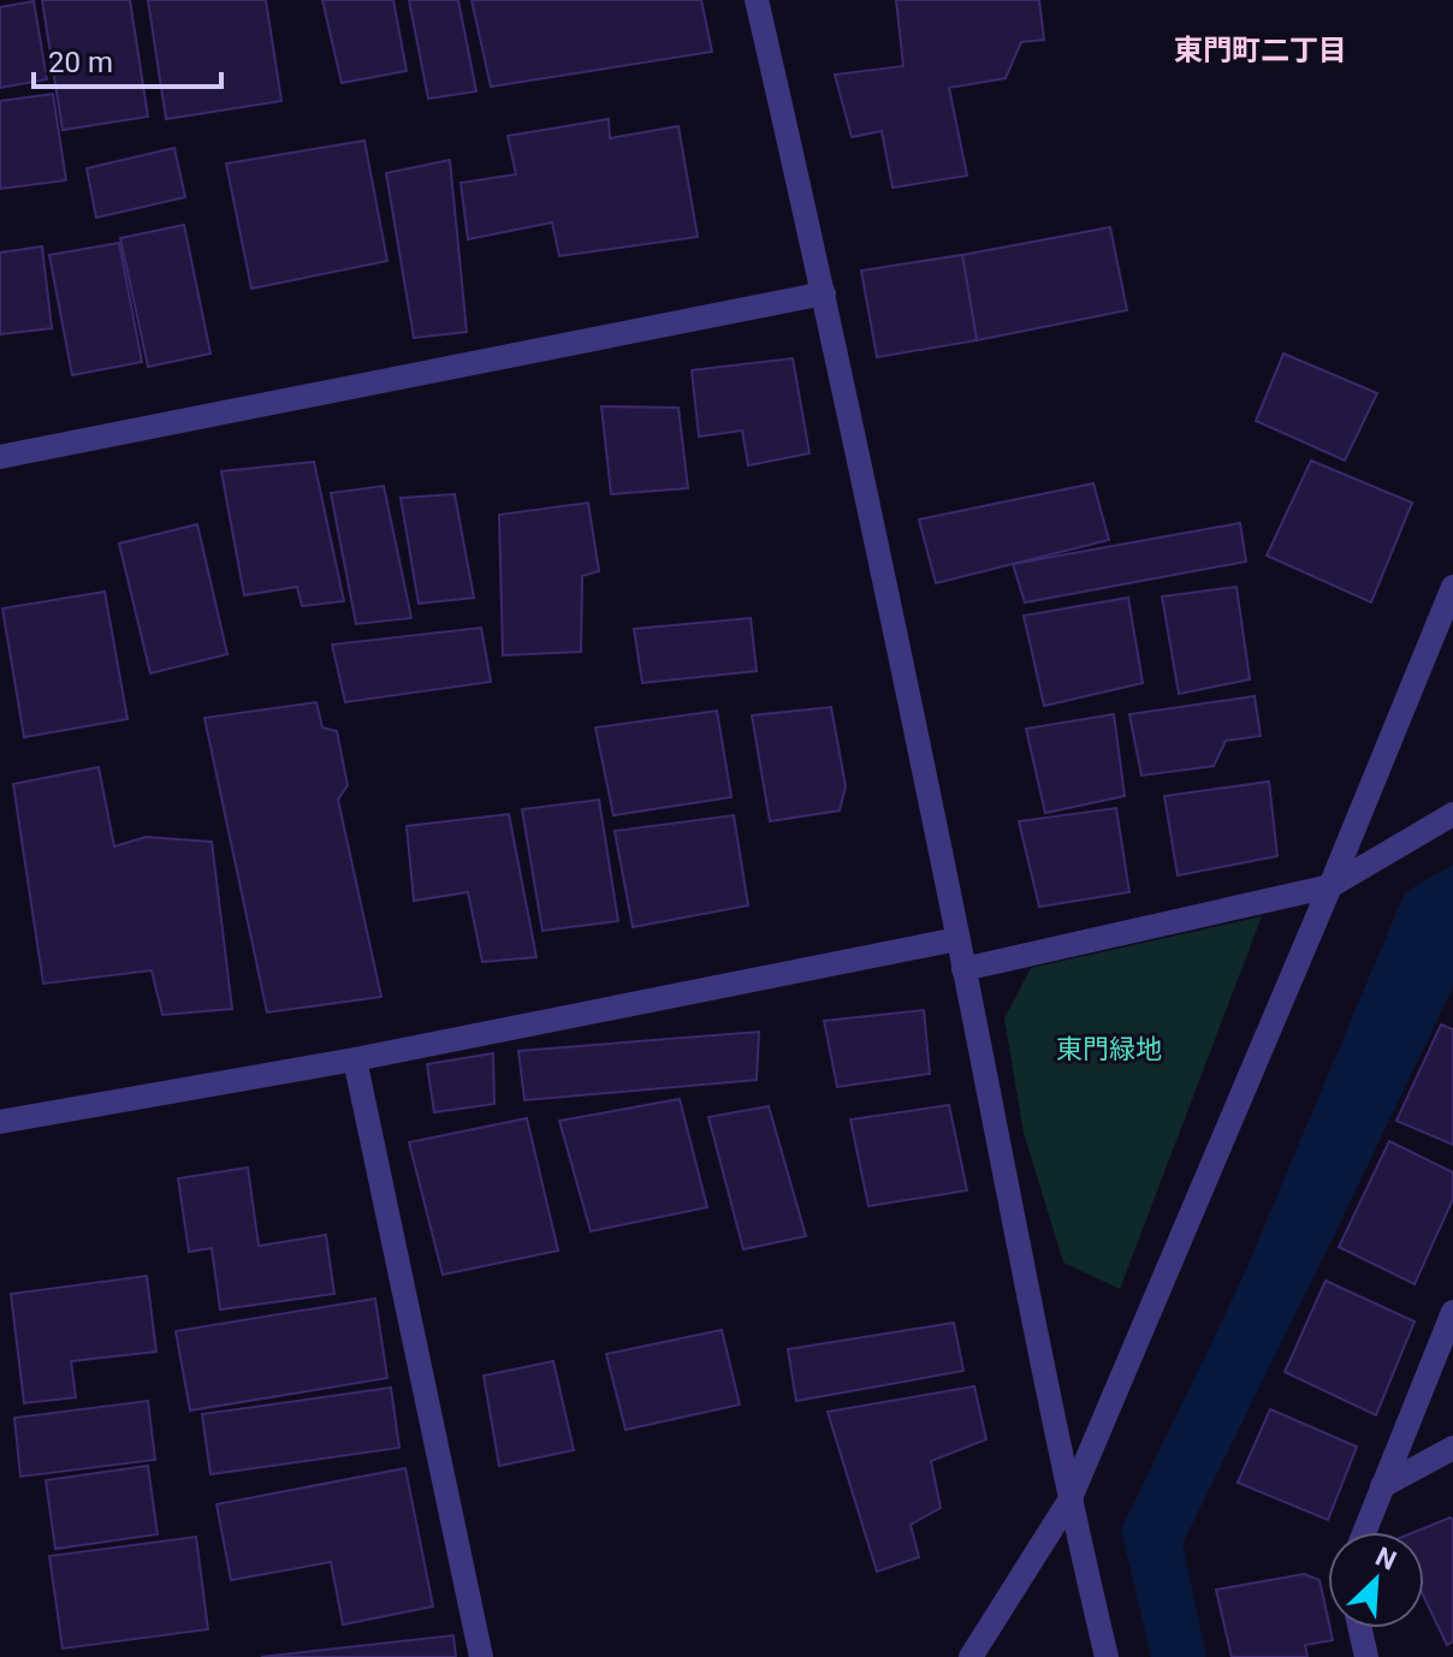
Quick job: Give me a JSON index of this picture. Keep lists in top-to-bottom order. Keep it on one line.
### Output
{"districts":["東門町二丁目"],"parks":["東門緑地"],"scale_bar":"20 m","north":"top right"}
